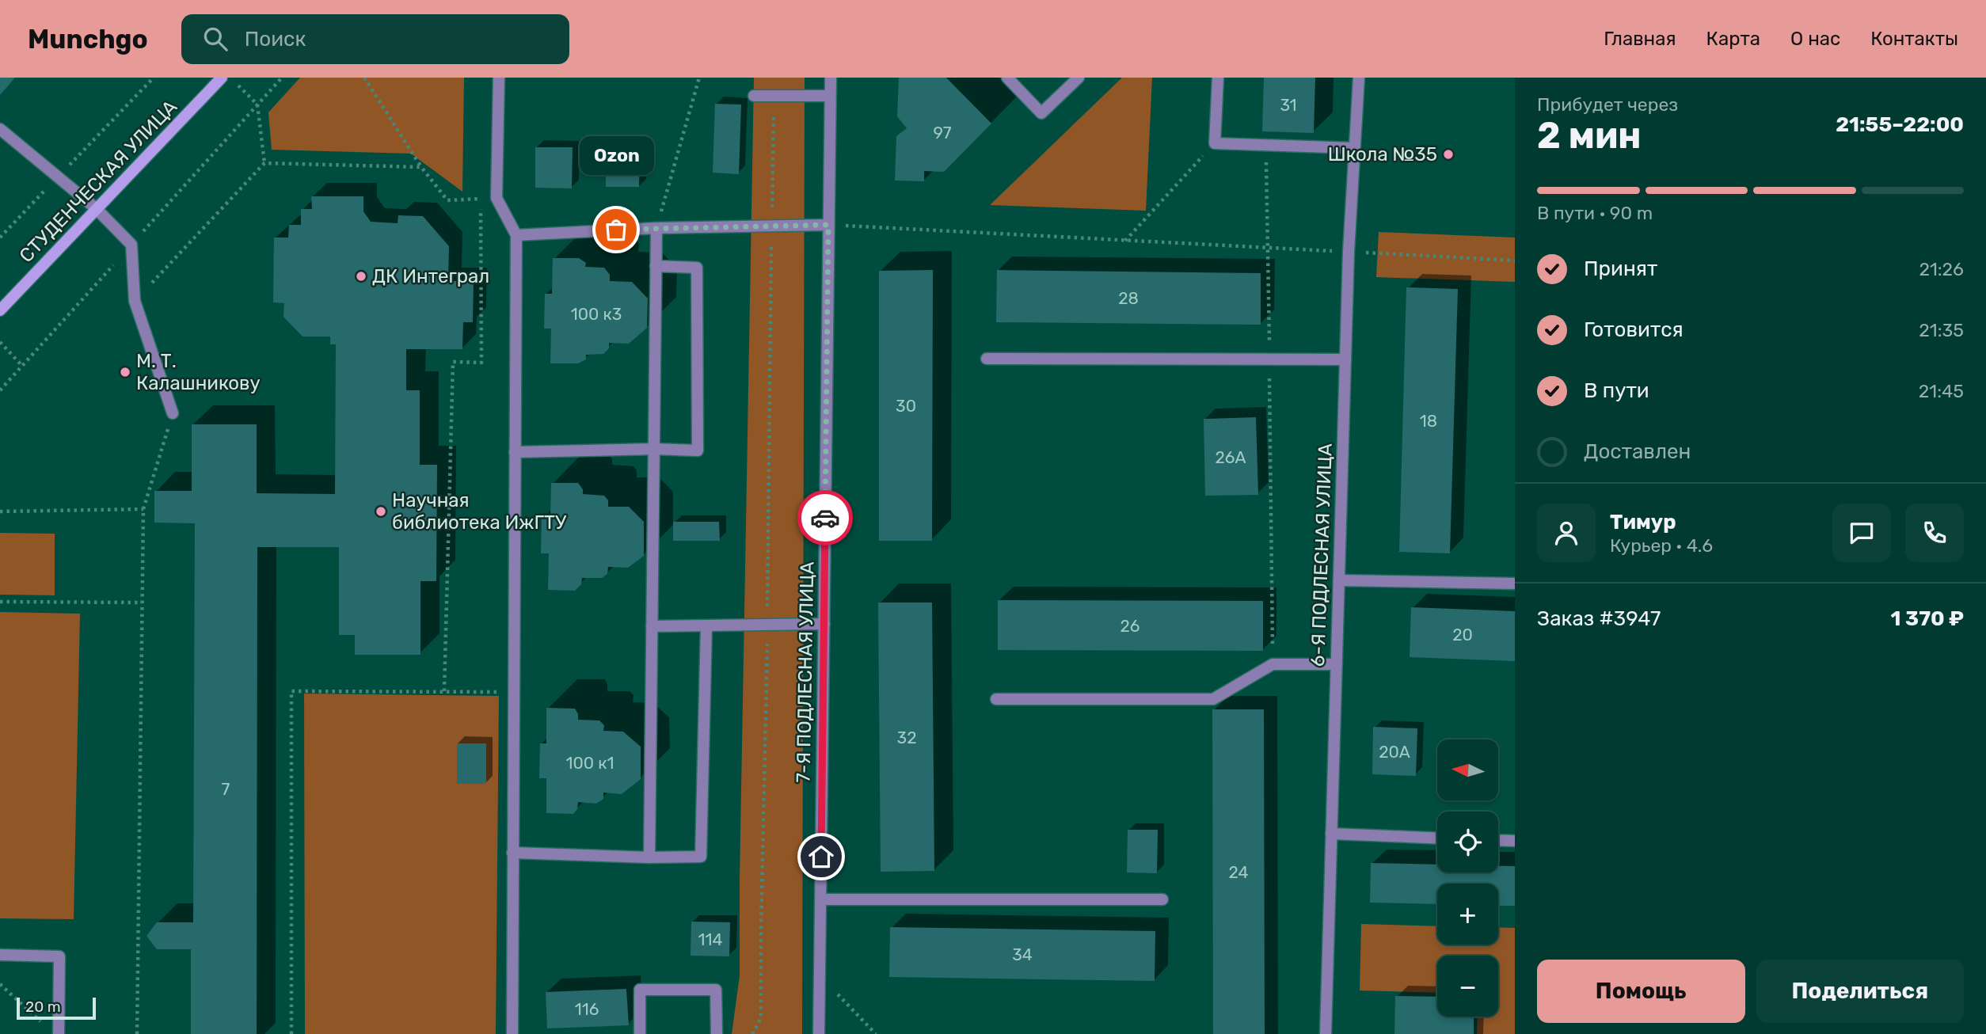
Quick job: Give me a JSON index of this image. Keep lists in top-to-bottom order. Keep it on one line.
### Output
{"streets":{"street":["СТУДЕНЧЕСКАЯ УЛИЦА","6-Я ПОДЛЕСНАЯ УЛИЦА","7-Я ПОДЛЕСНАЯ УЛИЦА"]},"places":["Школа №35","Ozon","ДК Интеграл","М. Т. Калашникову","Научная библиотека ИжГТУ"],"house_numbers":["31","97","28","100 к3","30","18","26А","26","20","32","20А","100 к1","7","24","114","34","116"],"scale_bar":"20 m","north":"left","page":{"header":"Munchgo","search":"Поиск","nav":["Главная","Карта","О нас","Контакты"],"heading":["2 мин","Прибудет через","21:55–22:00"],"panel":["Тимур","Курьер · 4.6","Заказ #3947","1 370 ₽"],"bubble":"Ozon","bar":"В пути · 90 m","list":[["Принят","21:26"],["Готовится","21:35"],["В пути","21:45"],"Доставлен"],"map_buttons":["+","−"],"buttons":["Помощь","Поделиться"],"scale":"20 m"}}
